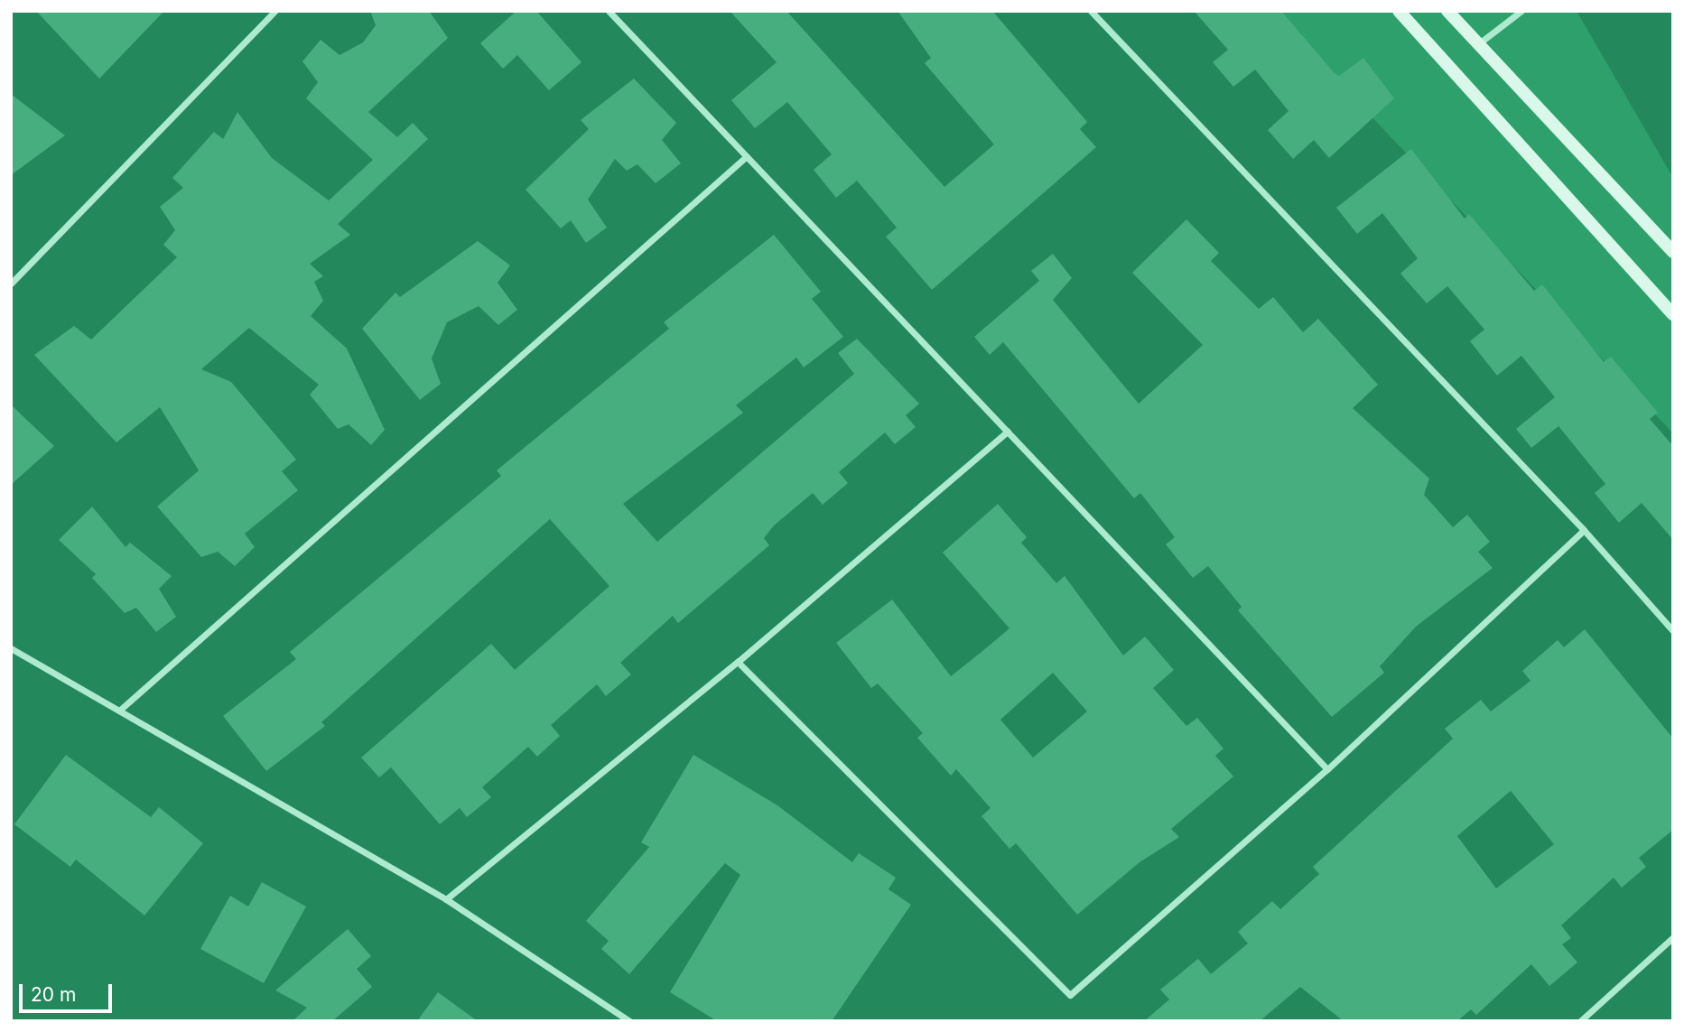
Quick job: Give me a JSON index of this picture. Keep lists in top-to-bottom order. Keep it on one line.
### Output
{"scale_bar":"20 m"}
